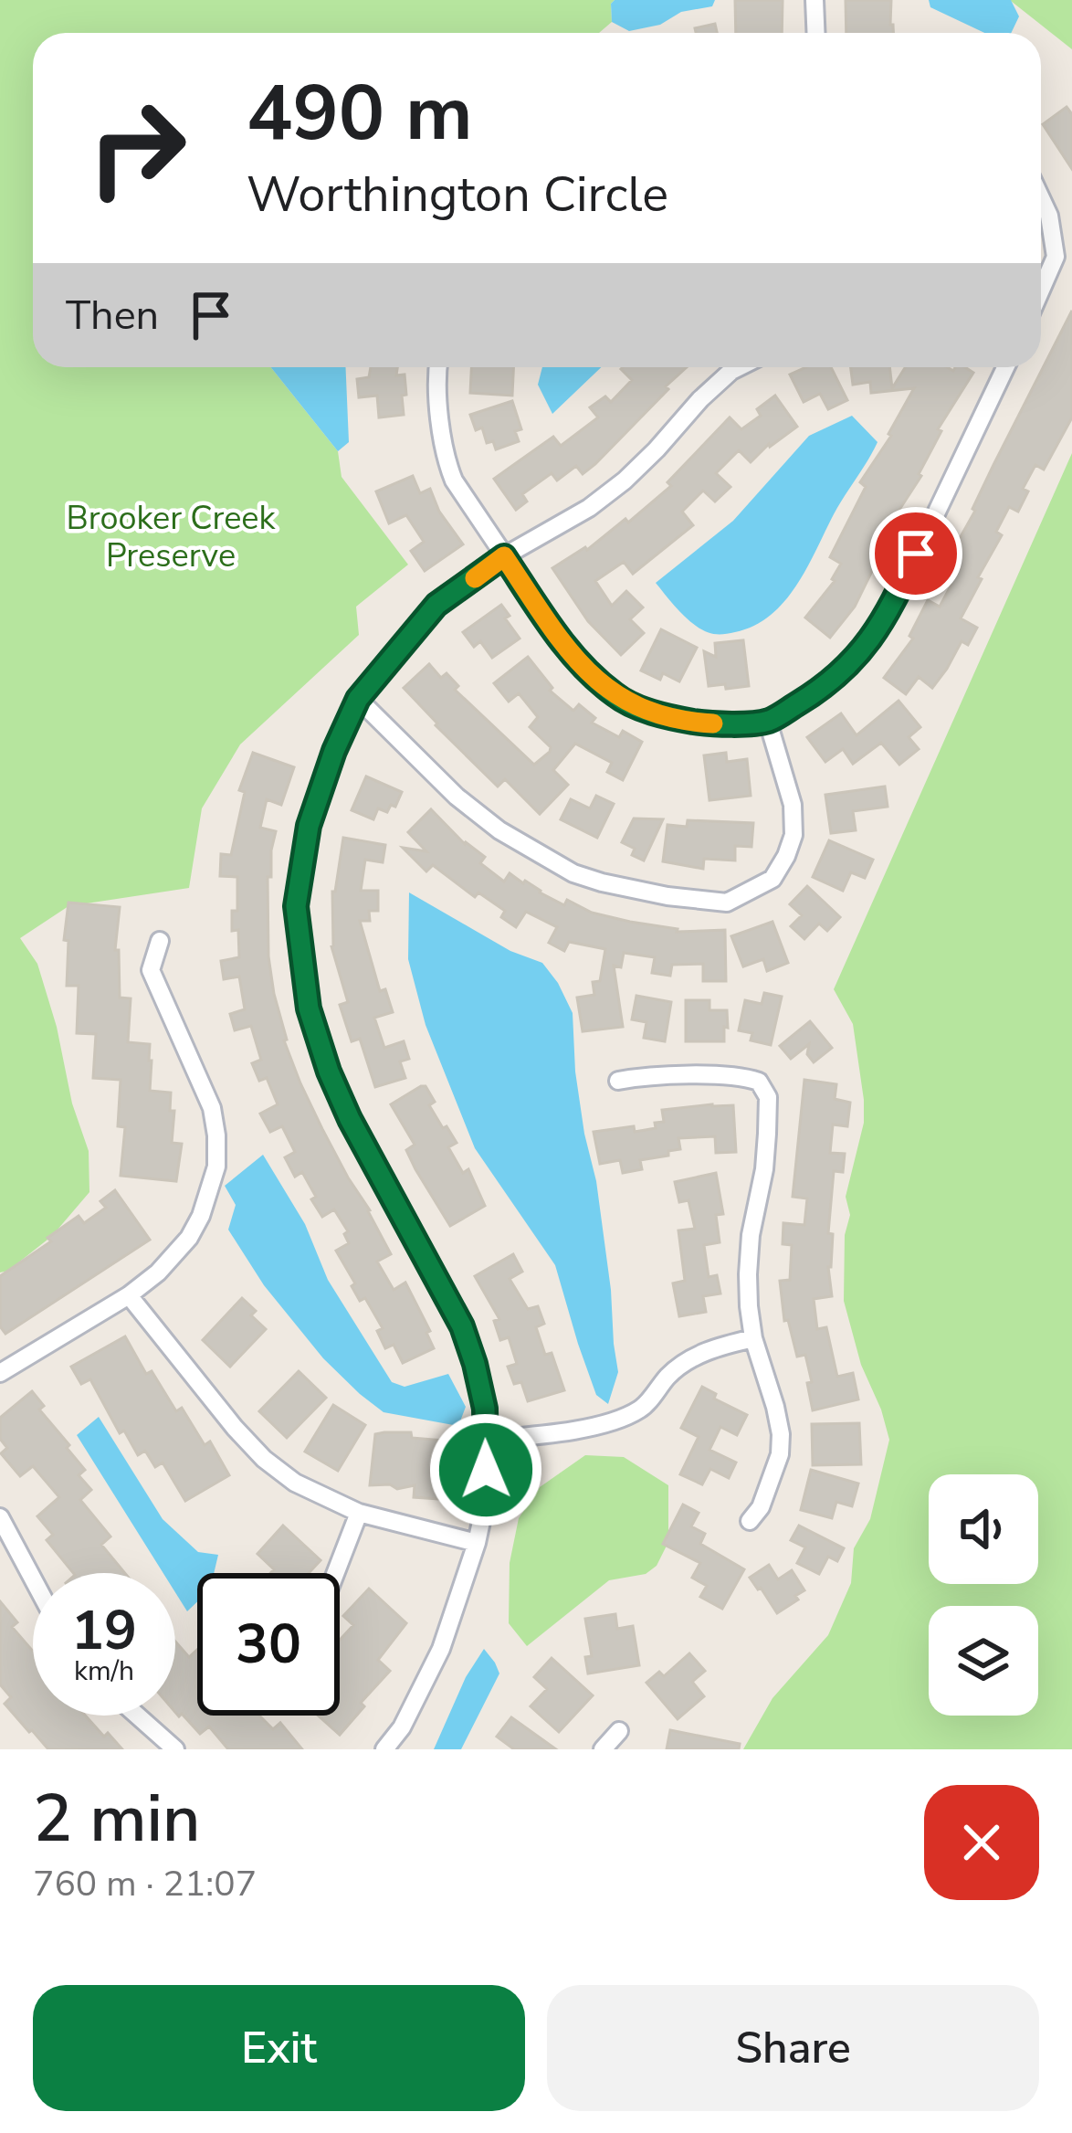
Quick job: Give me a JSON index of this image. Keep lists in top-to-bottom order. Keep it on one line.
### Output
{"parks":["Brooker Creek Preserve"],"page":{"turn":["490 m","Worthington Circle"],"then":"Then","speed":"19 km/h","limit":"30","heading":["2 min","760 m · 21:07"],"buttons":["Exit","Share"]}}
